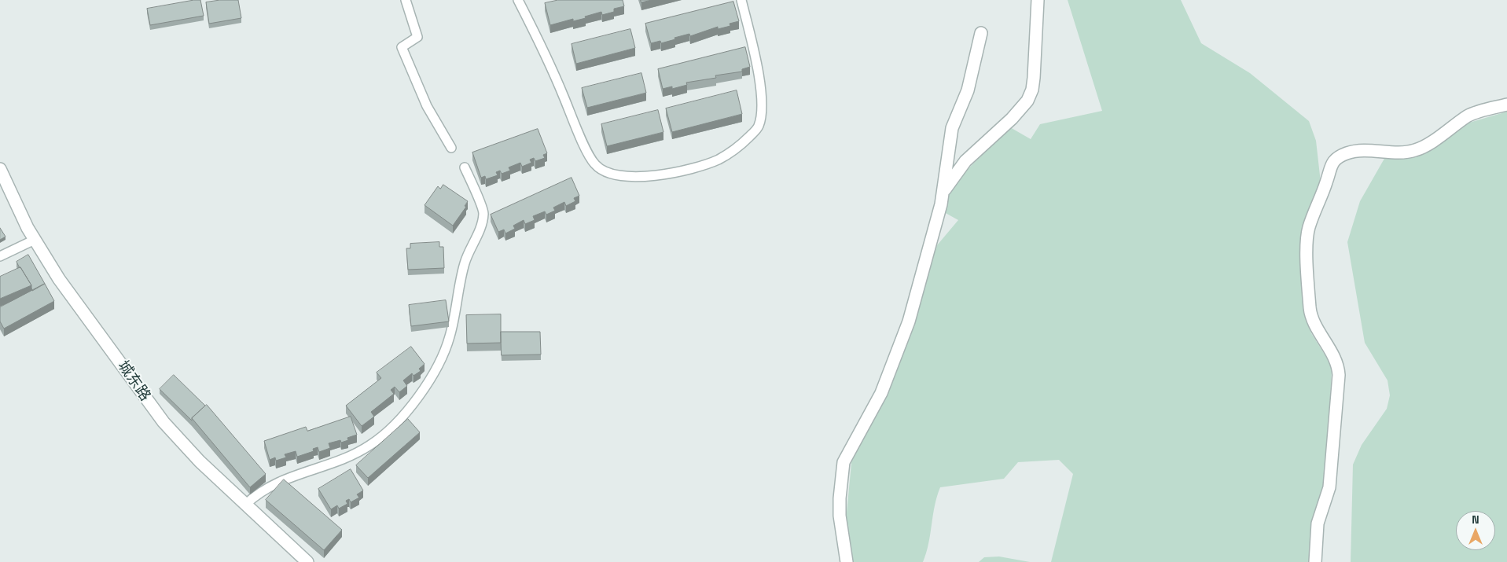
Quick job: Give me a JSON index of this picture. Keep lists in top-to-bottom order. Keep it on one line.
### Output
{"streets":{"street":["城东路"]},"north":"top"}
